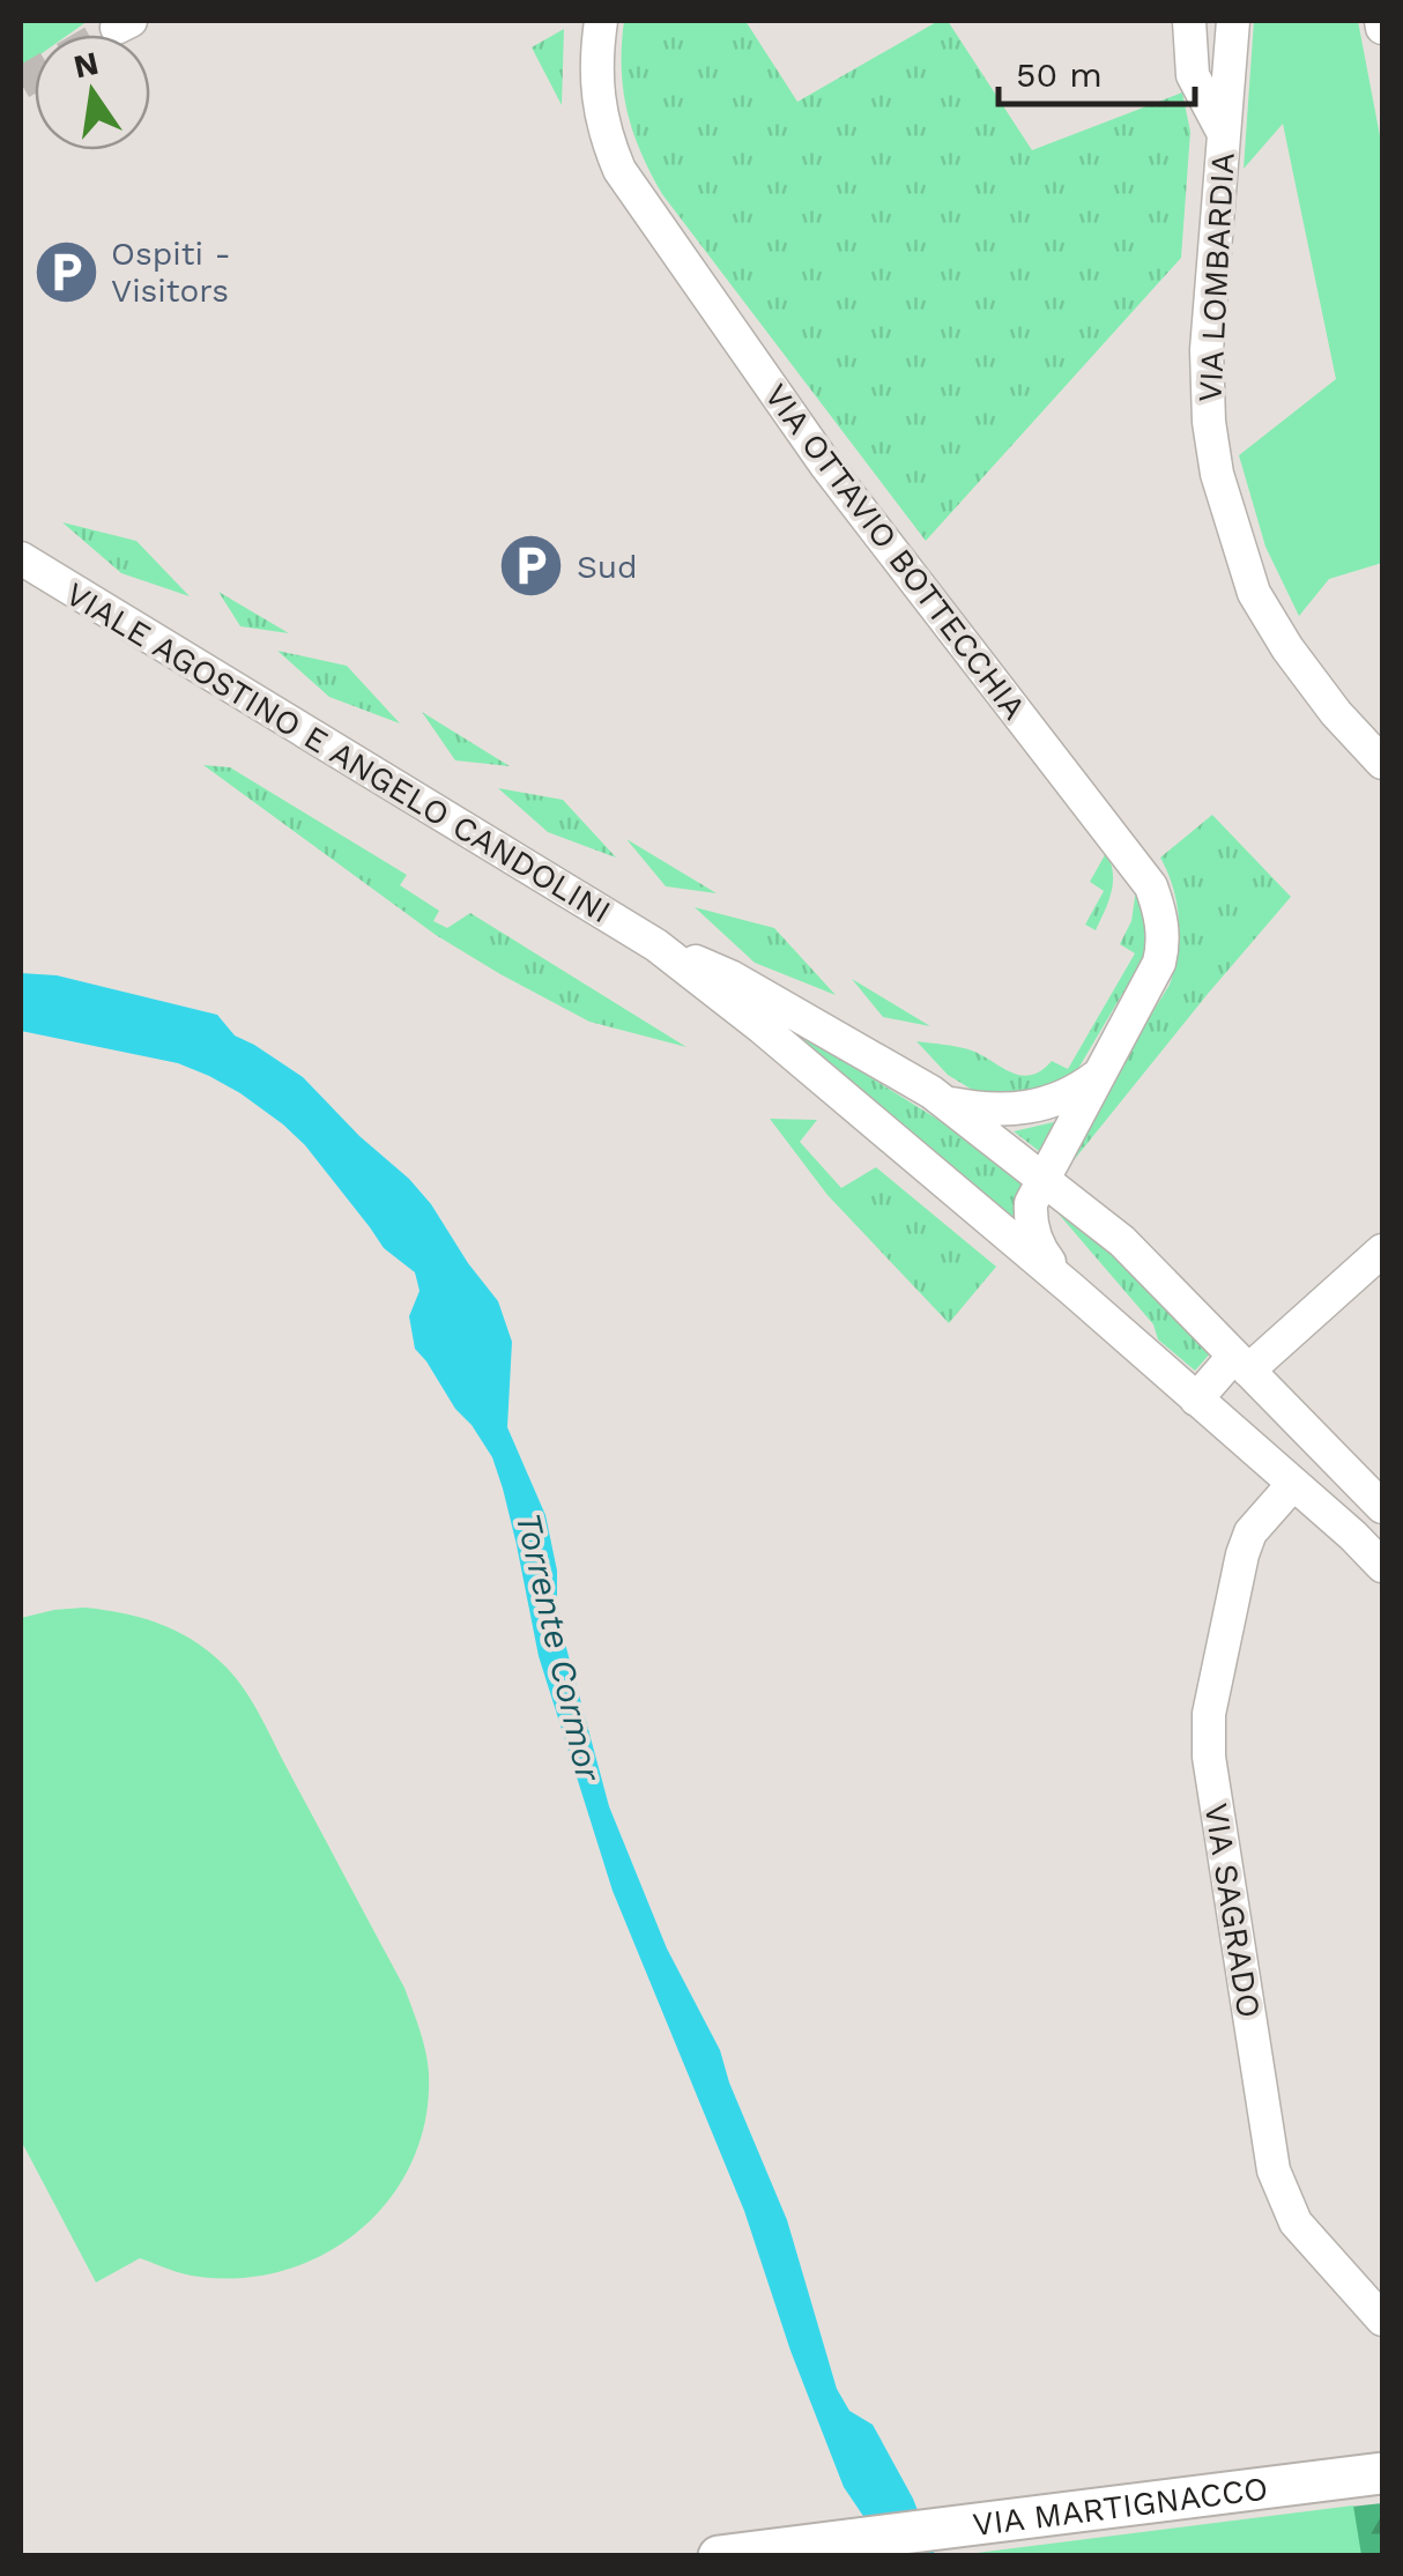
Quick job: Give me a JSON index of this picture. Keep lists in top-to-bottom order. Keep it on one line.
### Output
{"streets":{"main road":["VIA MARTIGNACCO"],"street":["VIA LOMBARDIA","VIA OTTAVIO BOTTECCHIA","VIALE AGOSTINO E ANGELO CANDOLINI","VIA SAGRADO"]},"crossings":[["VIA OTTAVIO BOTTECCHIA","VIALE AGOSTINO E ANGELO CANDOLINI"],["VIALE AGOSTINO E ANGELO CANDOLINI","VIA SAGRADO"]],"water":["Torrente Cormor"],"places":{"parking":["Ospiti - Visitors","Sud"]},"scale_bar":"50 m","north":"top"}
